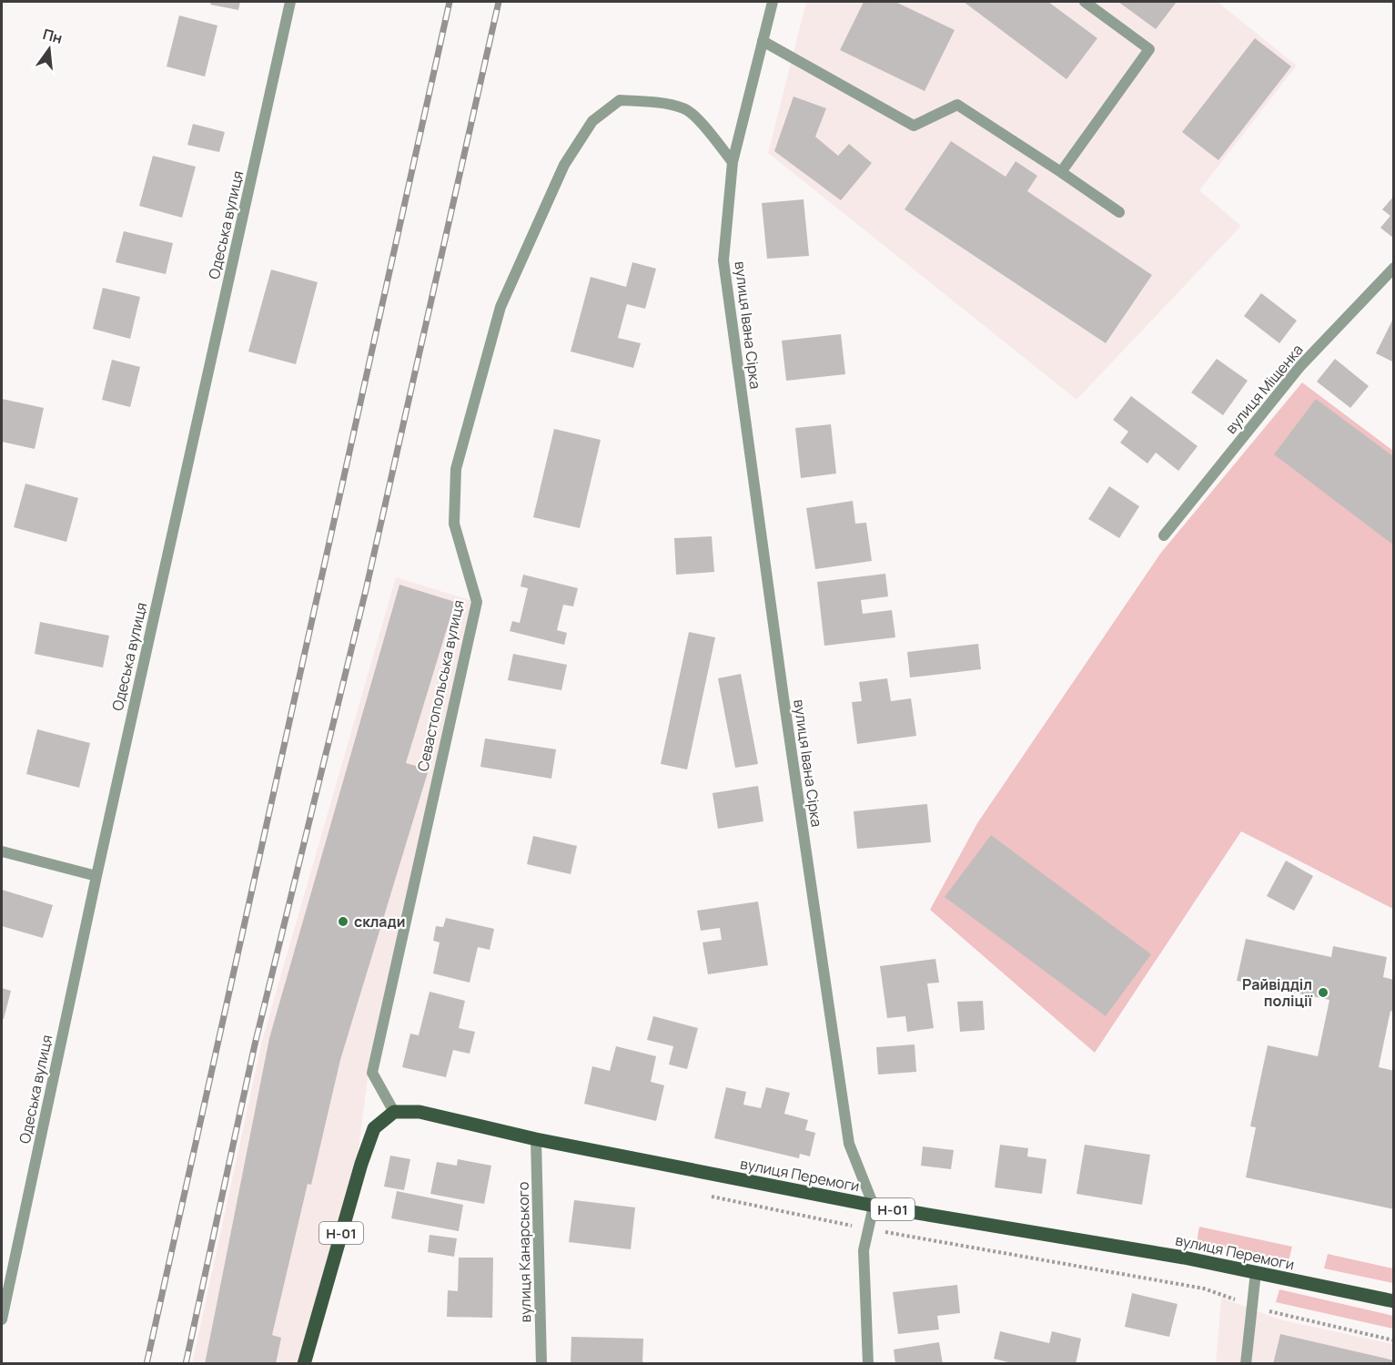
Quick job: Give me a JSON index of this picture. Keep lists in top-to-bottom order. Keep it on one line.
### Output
{"streets":{"main road":["вулиця Перемоги","Н-01"],"street":["Одеська вулиця","вулиця Івана Сірка","вулиця Міщенка","Севастопольська вулиця","вулиця Канарського"]},"crossings":[["вулиця Івана Сірка","Севастопольська вулиця"],["вулиця Івана Сірка","вулиця Перемоги"],["Севастопольська вулиця","вулиця Перемоги"],["Севастопольська вулиця","Н-01"],["вулиця Перемоги","Н-01"],["вулиця Перемоги","вулиця Канарського"]],"places":["склади","Райвідділ поліції"],"north":"top"}
